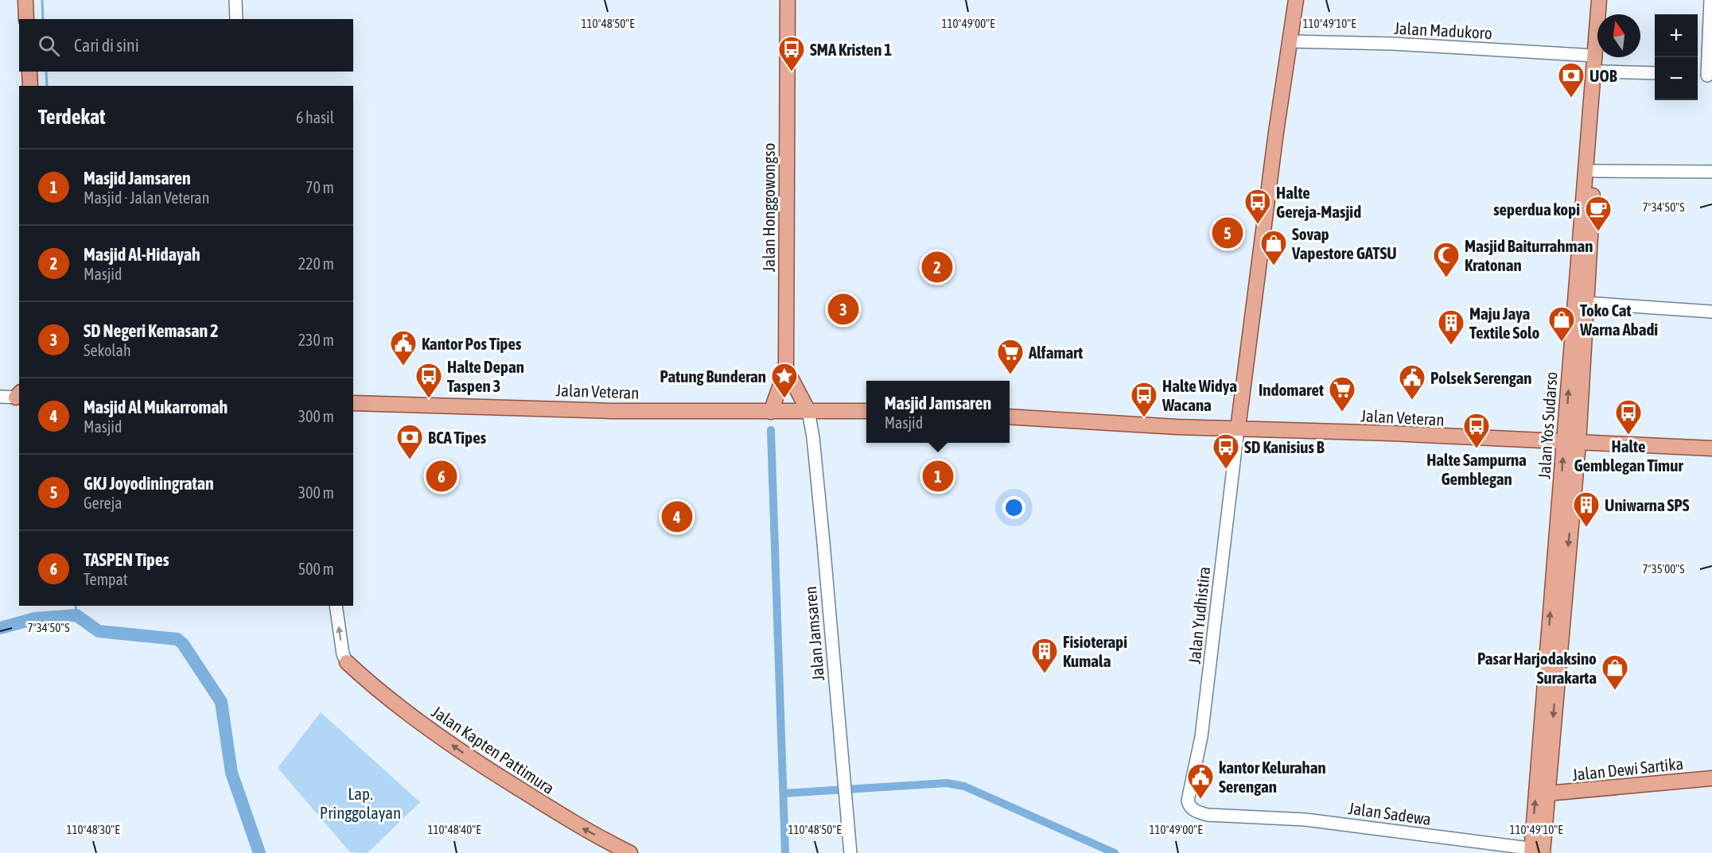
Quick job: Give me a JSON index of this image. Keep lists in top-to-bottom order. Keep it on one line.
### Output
{"streets":{"main road":["Jalan Honggowongso","Jalan Veteran","Jalan Yos Sudarso","Jalan Kapten Pattimura","Jalan Dewi Sartika"],"street":["Jalan Madukoro","Jalan Yudhistira","Jalan Jamsaren","Jalan Sadewa"]},"crossings":[["Jalan Honggowongso","Jalan Veteran"],["Jalan Veteran","Jalan Yos Sudarso"],["Jalan Veteran","Jalan Yudhistira"],["Jalan Veteran","Jalan Jamsaren"],["Jalan Yos Sudarso","Jalan Dewi Sartika"],["Jalan Yos Sudarso","Jalan Sadewa"],["Jalan Yudhistira","Jalan Sadewa"]],"one_way":["Jalan Kapten Pattimura"],"parks":["Lap. Pringgolayan"],"places":{"bus stop":["SMA Kristen 1","Halte Gereja-Masjid","Halte Depan Taspen 3","Halte Widya Wacana","Halte Gemblegan Timur","Halte Sampurna Gemblegan","SD Kanisius B"],"bank":["UOB","BCA Tipes"],"cafe":["seperdua kopi"],"shop":["Sovap Vapestore GATSU","Toko Cat Warna Abadi","Pasar Harjodaksino Surakarta"],"mosque":["Masjid Baiturrahman Kratonan"],"building":["Maju Jaya Textile Solo","Uniwarna SPS","Fisioterapi Kumala"],"public building":["Kantor Pos Tipes","Polsek Serengan","kantor Kelurahan Serengan"],"supermarket":["Alfamart","Indomaret"],"place":["Patung Bunderan"]},"north":"top","page":{"map_buttons":["+","−"],"search":"Cari di sini","heading":["Terdekat","6 hasil"],"list":[{"mark":"1","name":"Masjid Jamsaren","note":"Masjid · Jalan Veteran","value":"70 m"},{"mark":"2","name":"Masjid Al-Hidayah","note":"Masjid","value":"220 m"},{"mark":"3","name":"SD Negeri Kemasan 2","note":"Sekolah","value":"230 m"},{"mark":"4","name":"Masjid Al Mukarromah","note":"Masjid","value":"300 m"},{"mark":"5","name":"GKJ Joyodiningratan","note":"Gereja","value":"300 m"},{"mark":"6","name":"TASPEN Tipes","note":"Tempat","value":"500 m"}],"pins":["5","2","3","1","6","4"],"popup":["Masjid Jamsaren","Masjid"]},"coordinates":["110°48'50\"E","110°49'00\"E","110°49'10\"E","7°34'50\"S","7°35'00\"S","110°48'30\"E","110°48'40\"E"]}
